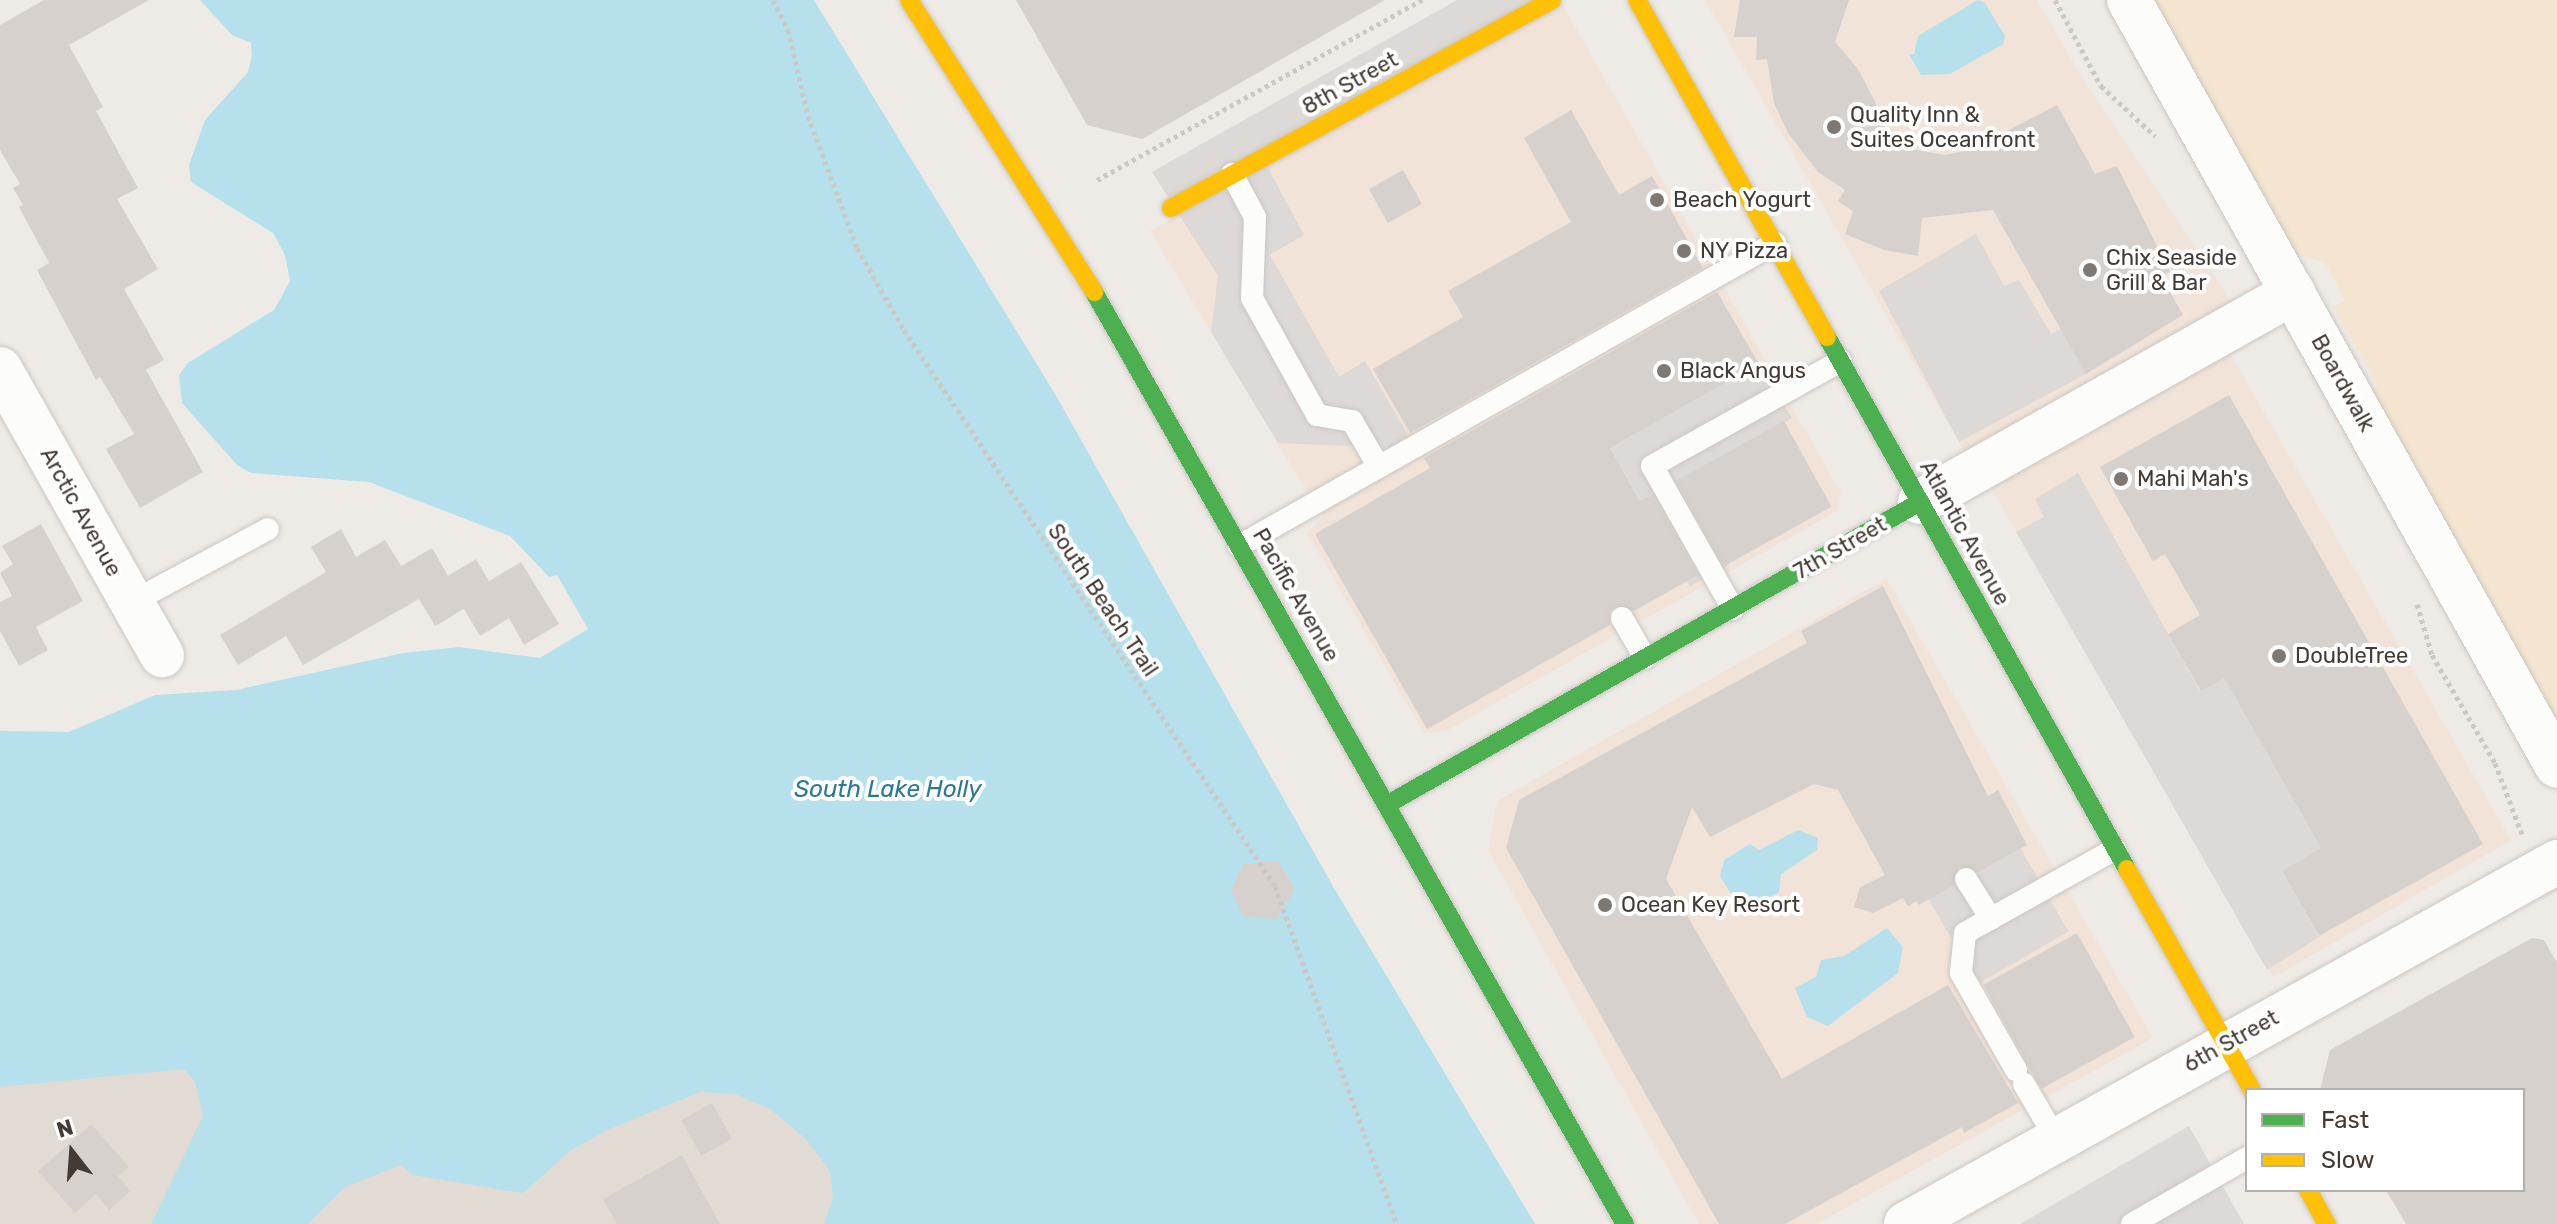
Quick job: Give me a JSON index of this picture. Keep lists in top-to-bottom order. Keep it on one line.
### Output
{"streets":{"main road":["8th Street","Atlantic Avenue","7th Street","Pacific Avenue"],"street":["Boardwalk","Arctic Avenue","6th Street"],"path":["South Beach Trail"]},"crossings":[["Boardwalk","7th Street"],["Atlantic Avenue","7th Street"],["Atlantic Avenue","6th Street"],["7th Street","Pacific Avenue"]],"water":["South Lake Holly"],"places":["Quality Inn & Suites Oceanfront","Beach Yogurt","NY Pizza","Chix Seaside Grill & Bar","Black Angus","Mahi Mah's","DoubleTree","Ocean Key Resort"],"legend":["Fast","Slow"],"north":"top"}
